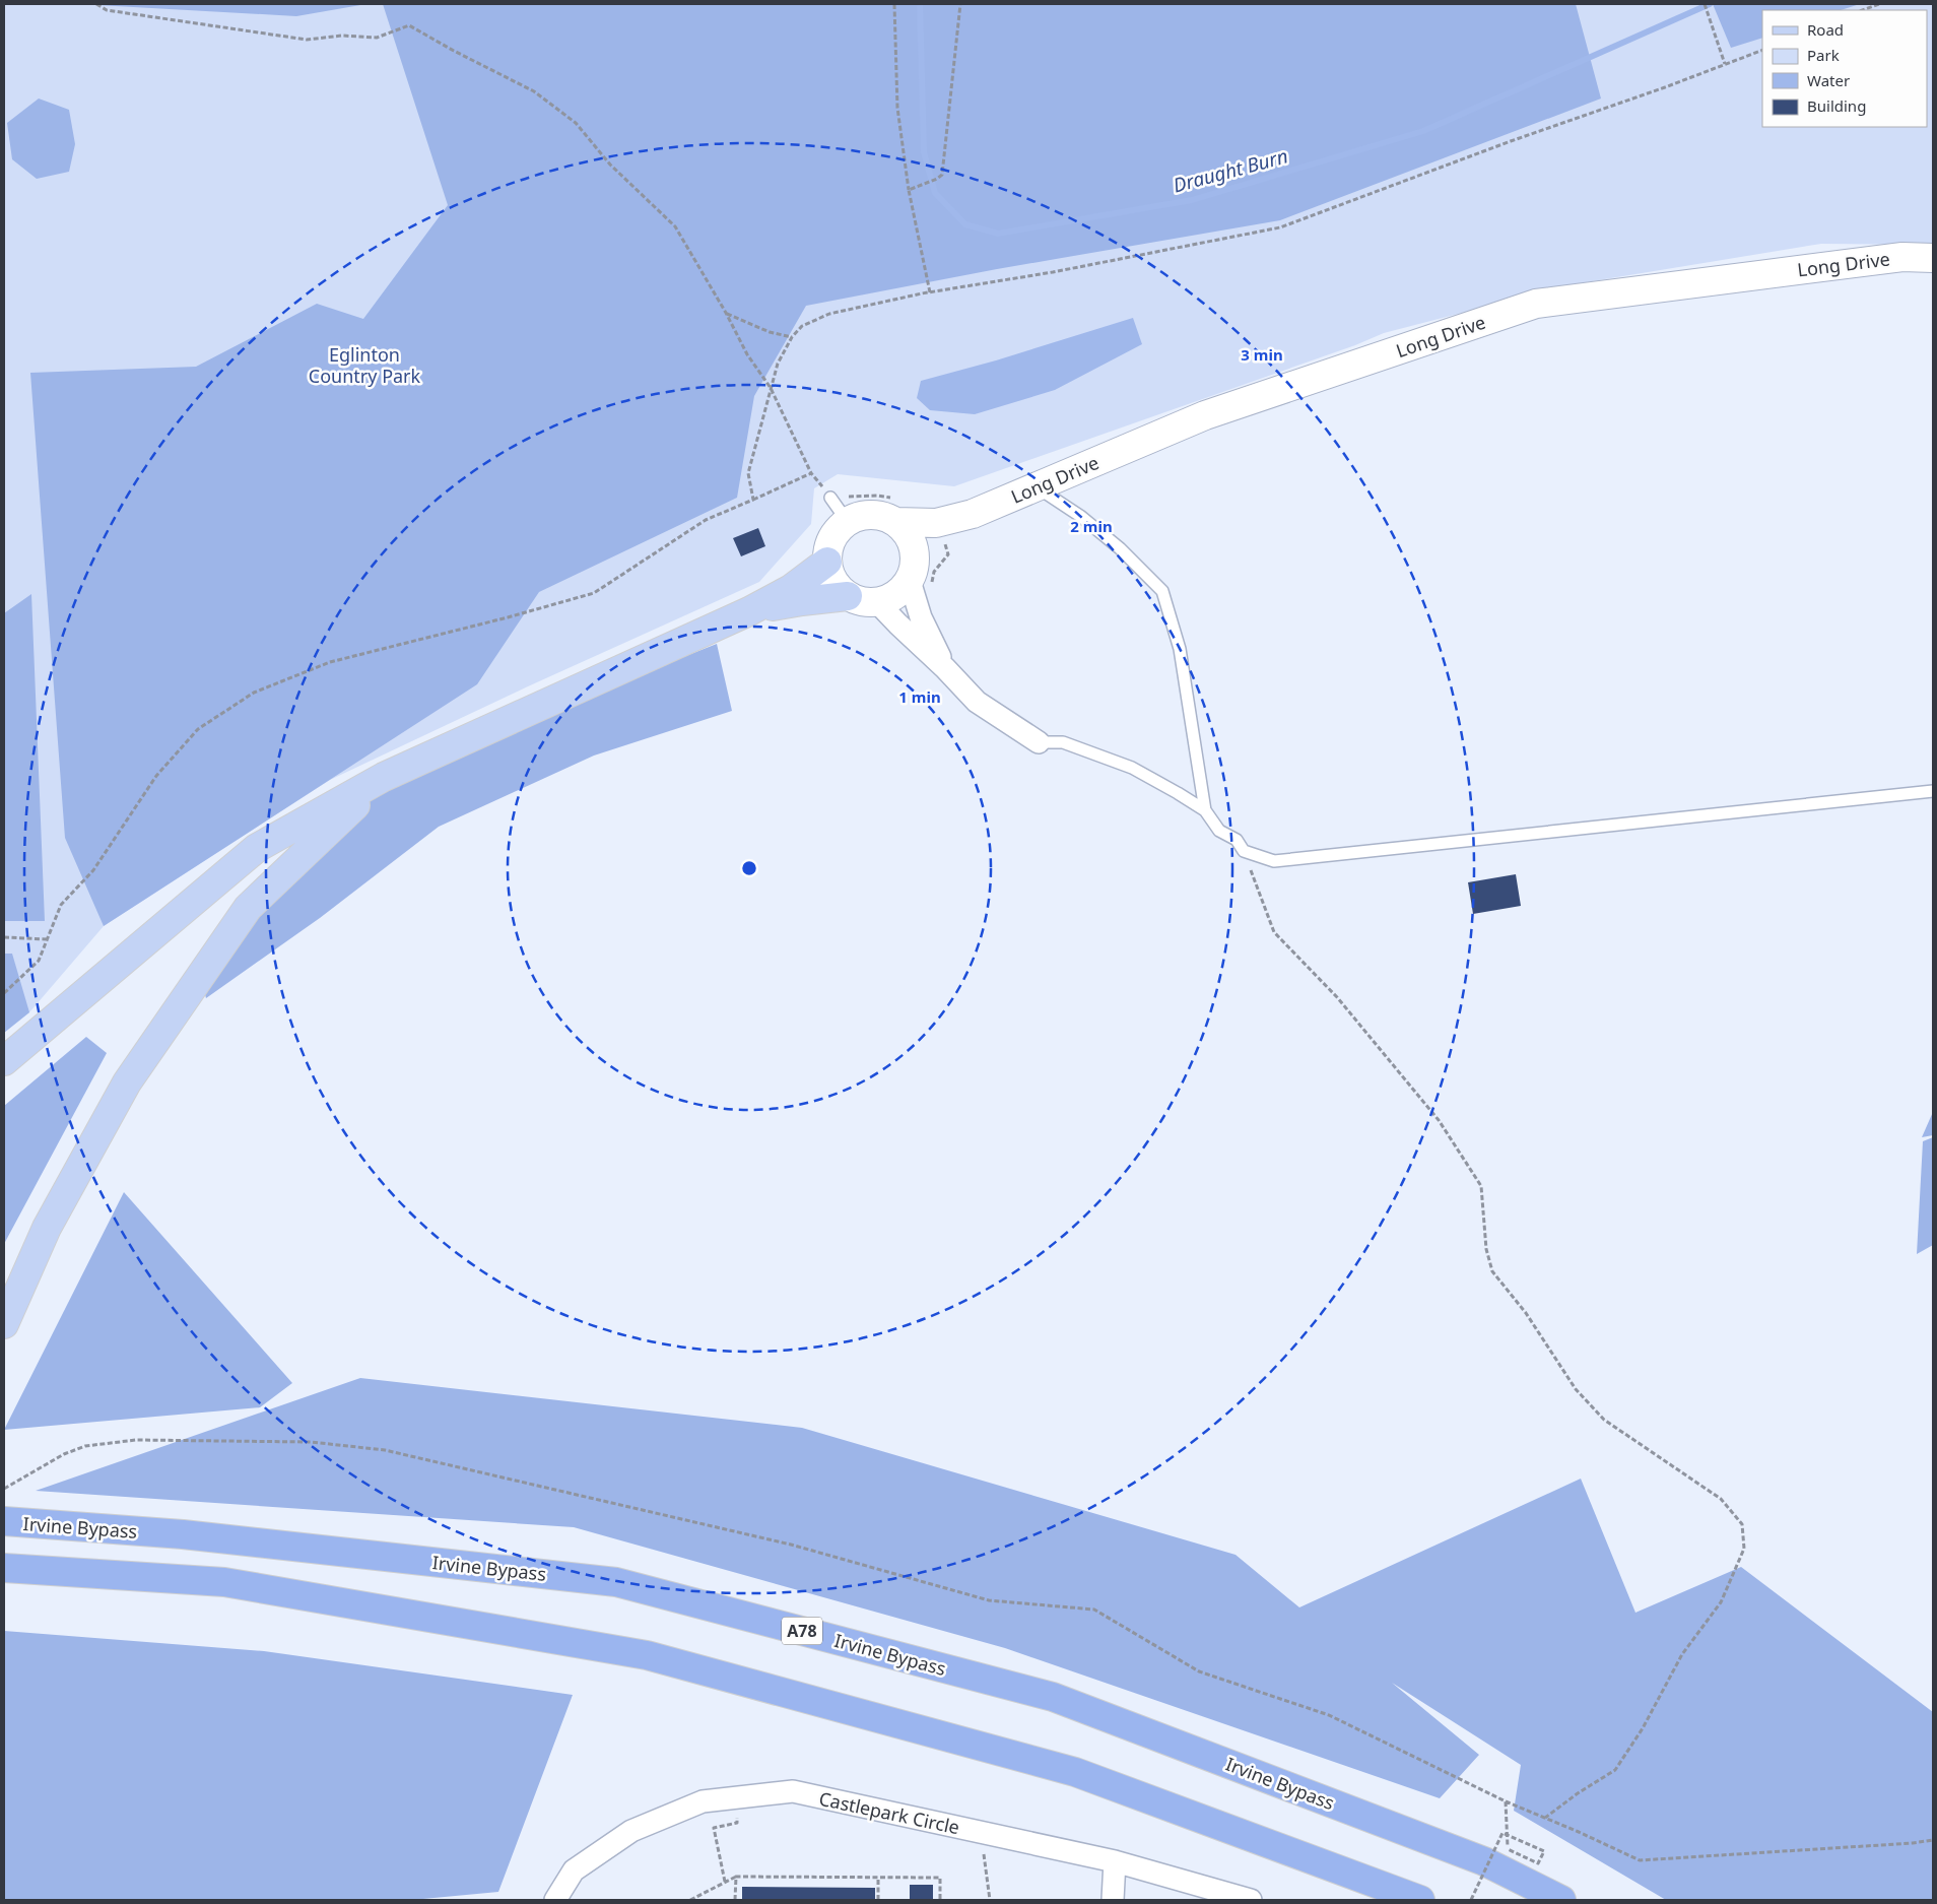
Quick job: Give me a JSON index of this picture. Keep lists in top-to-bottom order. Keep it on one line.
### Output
{"streets":{"highway":["Irvine Bypass","A78"],"main road":["Long Drive"],"street":["Castlepark Circle"]},"water":["Draught Burn"],"parks":["Eglinton Country Park"],"legend":["Road","Park","Water","Building"],"rings":["3 min","2 min","1 min"]}
